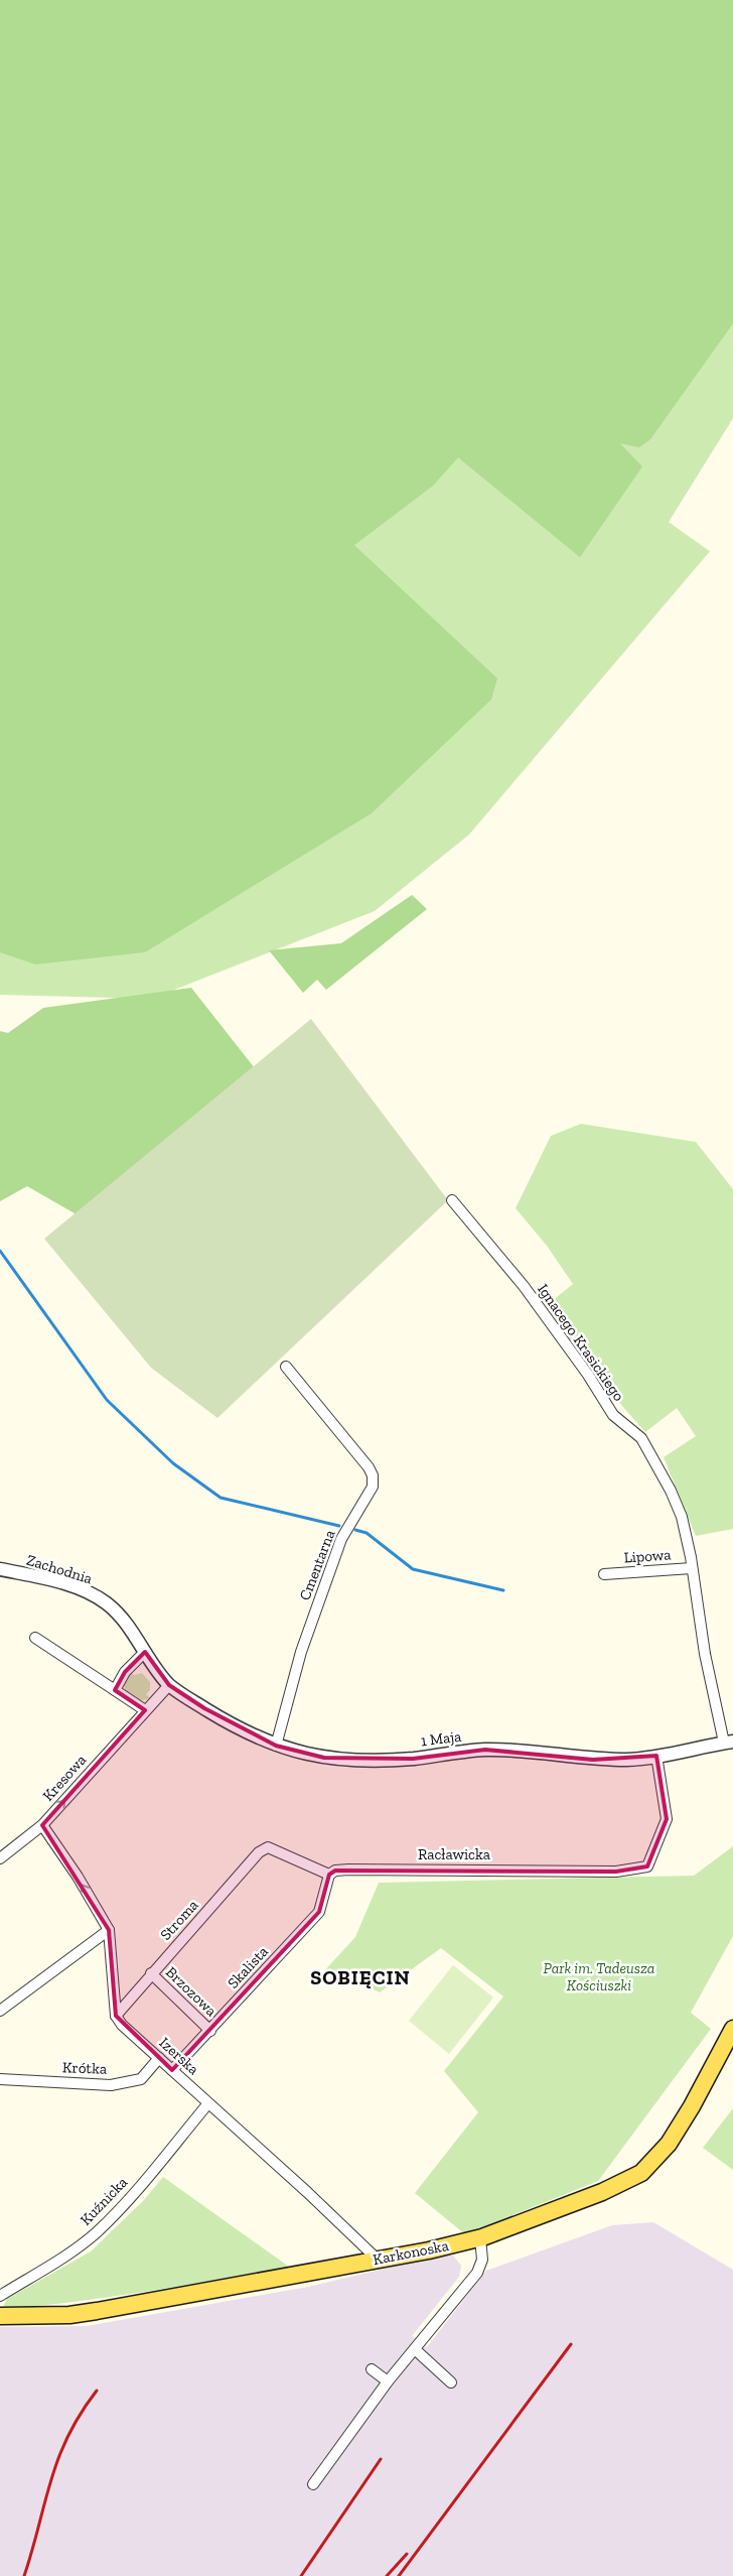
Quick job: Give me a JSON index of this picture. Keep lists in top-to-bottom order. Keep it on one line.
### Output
{"streets":{"main road":["Karkonoska"],"street":["Ignacego Krasickiego","Lipowa","Cmentarna","Zachodnia","1 Maja","Kresowa","Racławicka","Stroma","Skalista","Brzozowa","Izerska","Krótka","Kuźnicka"]},"crossings":[["Ignacego Krasickiego","Lipowa"],["Ignacego Krasickiego","1 Maja"],["Cmentarna","1 Maja"],["Zachodnia","1 Maja"],["Zachodnia","Kresowa"],["1 Maja","Kresowa"],["1 Maja","Racławicka"],["Racławicka","Stroma"],["Racławicka","Skalista"],["Stroma","Skalista"],["Stroma","Brzozowa"],["Stroma","Izerska"],["Skalista","Brzozowa"],["Skalista","Izerska"],["Izerska","Krótka"],["Izerska","Kuźnicka"],["Izerska","Karkonoska"]],"one_way":["Kresowa"],"districts":["SOBIĘCIN"],"parks":["Park im. Tadeusza Kościuszki"]}
